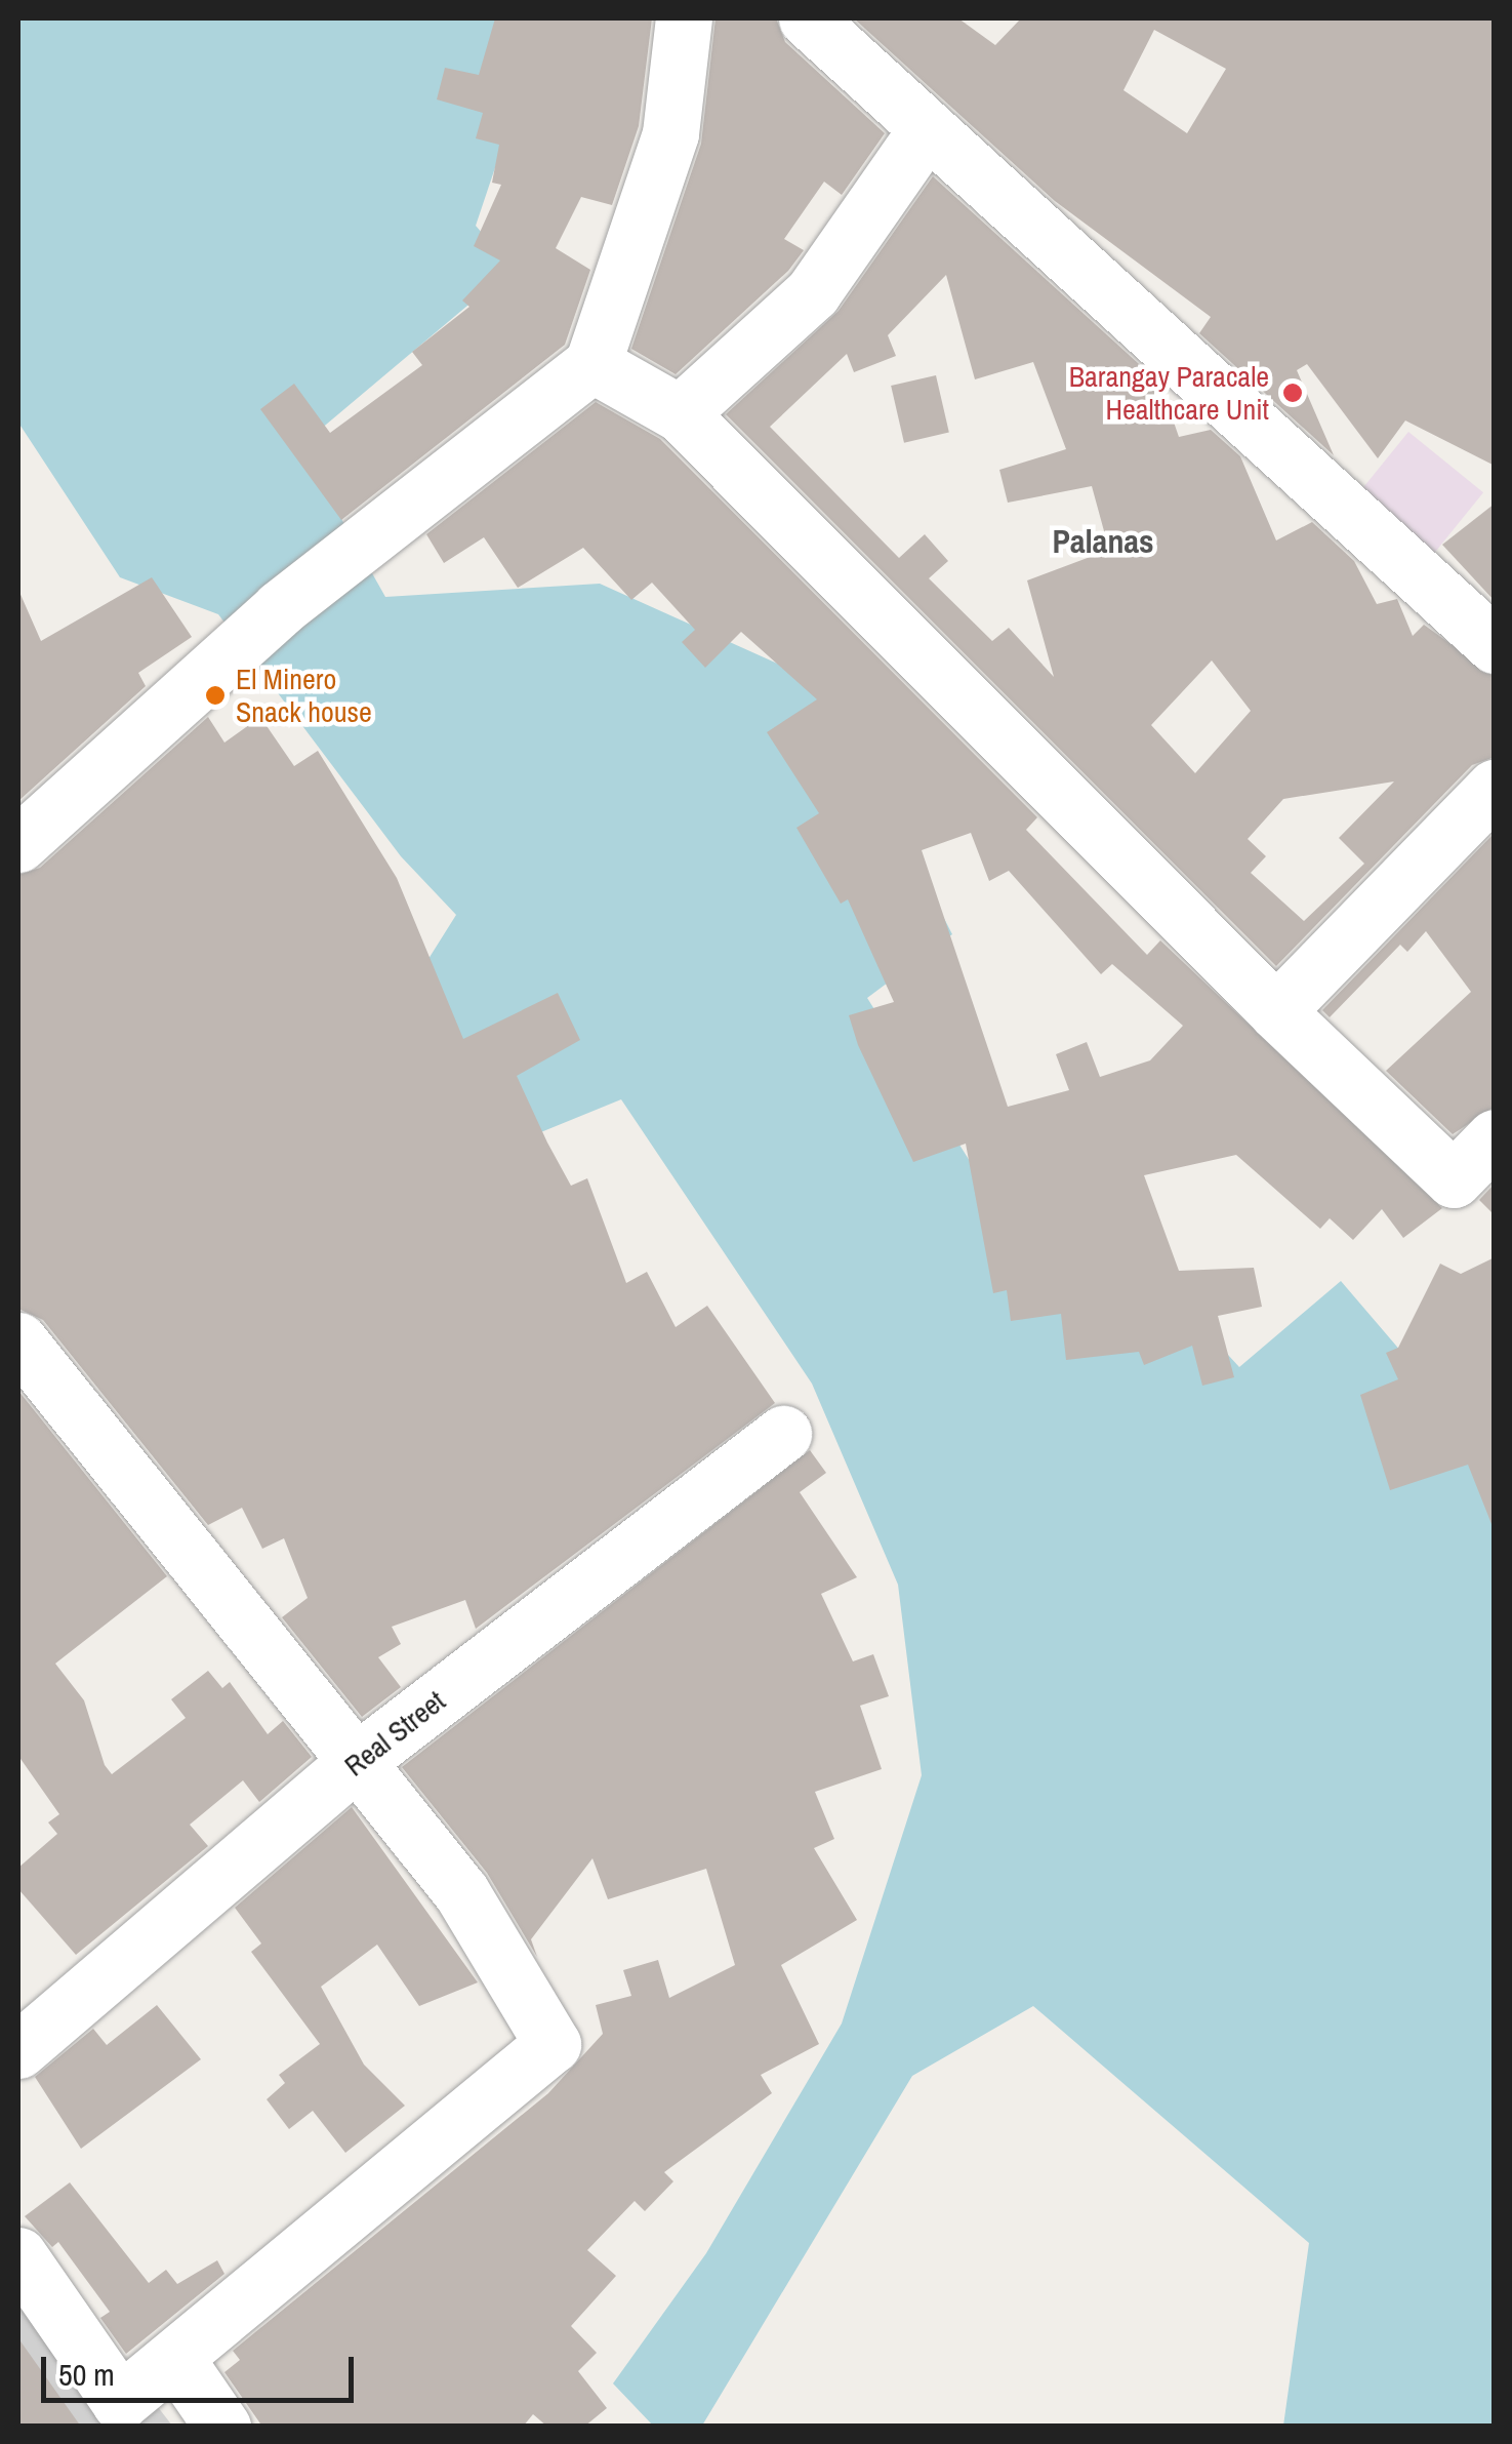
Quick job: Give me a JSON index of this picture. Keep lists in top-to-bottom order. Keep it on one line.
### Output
{"streets":{"street":["Real Street"]},"districts":["Palanas"],"places":["Barangay Paracale Healthcare Unit","El Minero Snack house"],"scale_bar":"50 m"}
